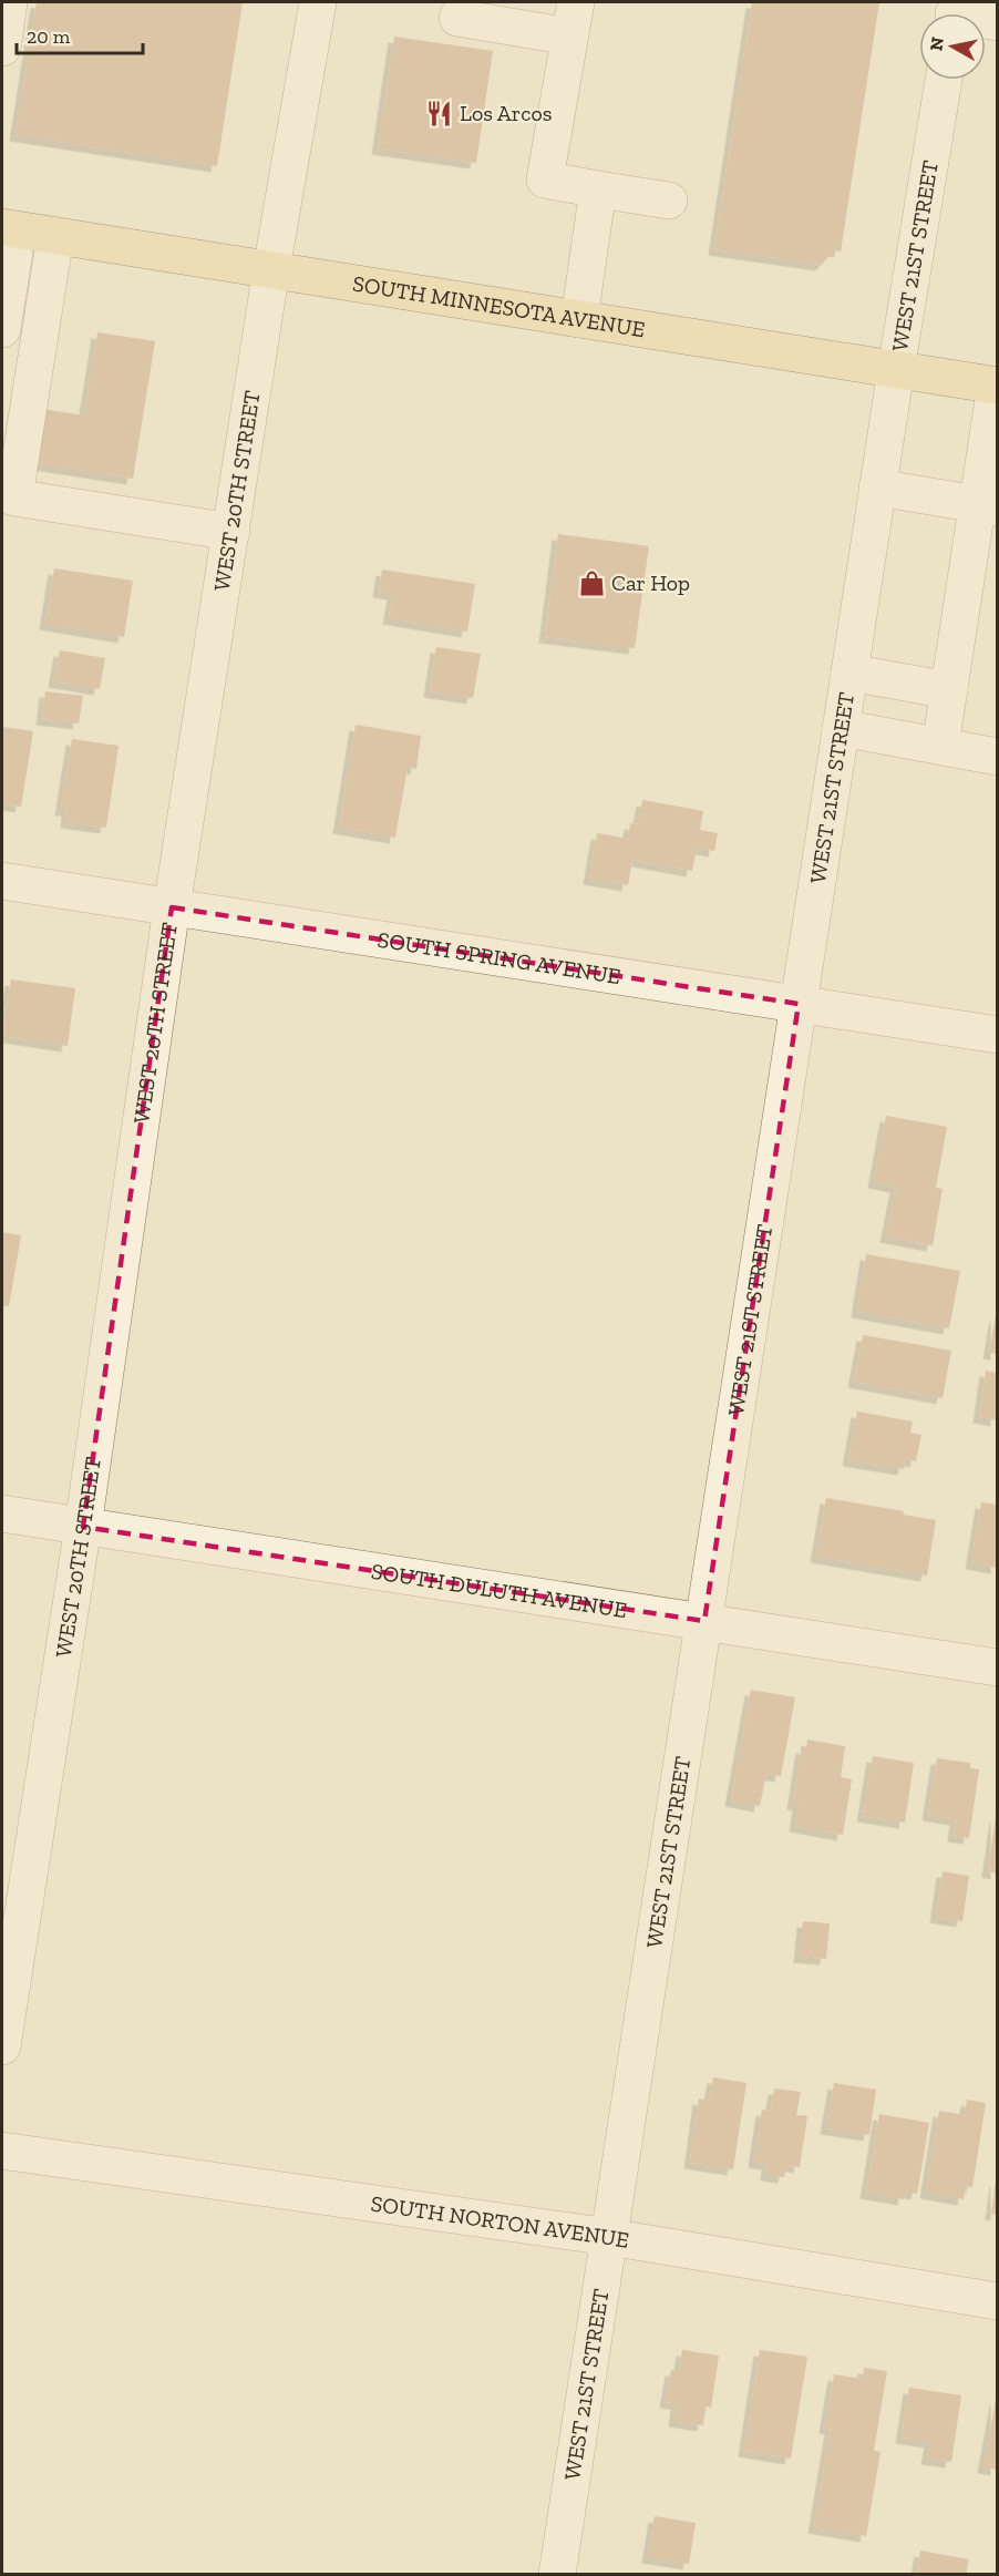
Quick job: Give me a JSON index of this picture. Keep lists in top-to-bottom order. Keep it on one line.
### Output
{"streets":{"main road":["SOUTH MINNESOTA AVENUE"],"street":["WEST 21ST STREET","WEST 20TH STREET","SOUTH SPRING AVENUE","SOUTH DULUTH AVENUE","SOUTH NORTON AVENUE"]},"crossings":[["WEST 21ST STREET","SOUTH MINNESOTA AVENUE"],["WEST 21ST STREET","SOUTH SPRING AVENUE"],["WEST 21ST STREET","SOUTH DULUTH AVENUE"],["WEST 21ST STREET","SOUTH NORTON AVENUE"],["SOUTH MINNESOTA AVENUE","WEST 20TH STREET"],["WEST 20TH STREET","SOUTH SPRING AVENUE"],["WEST 20TH STREET","SOUTH DULUTH AVENUE"]],"places":{"restaurant":["Los Arcos"],"shop":["Car Hop"]},"scale_bar":"20 m","north":"left"}
